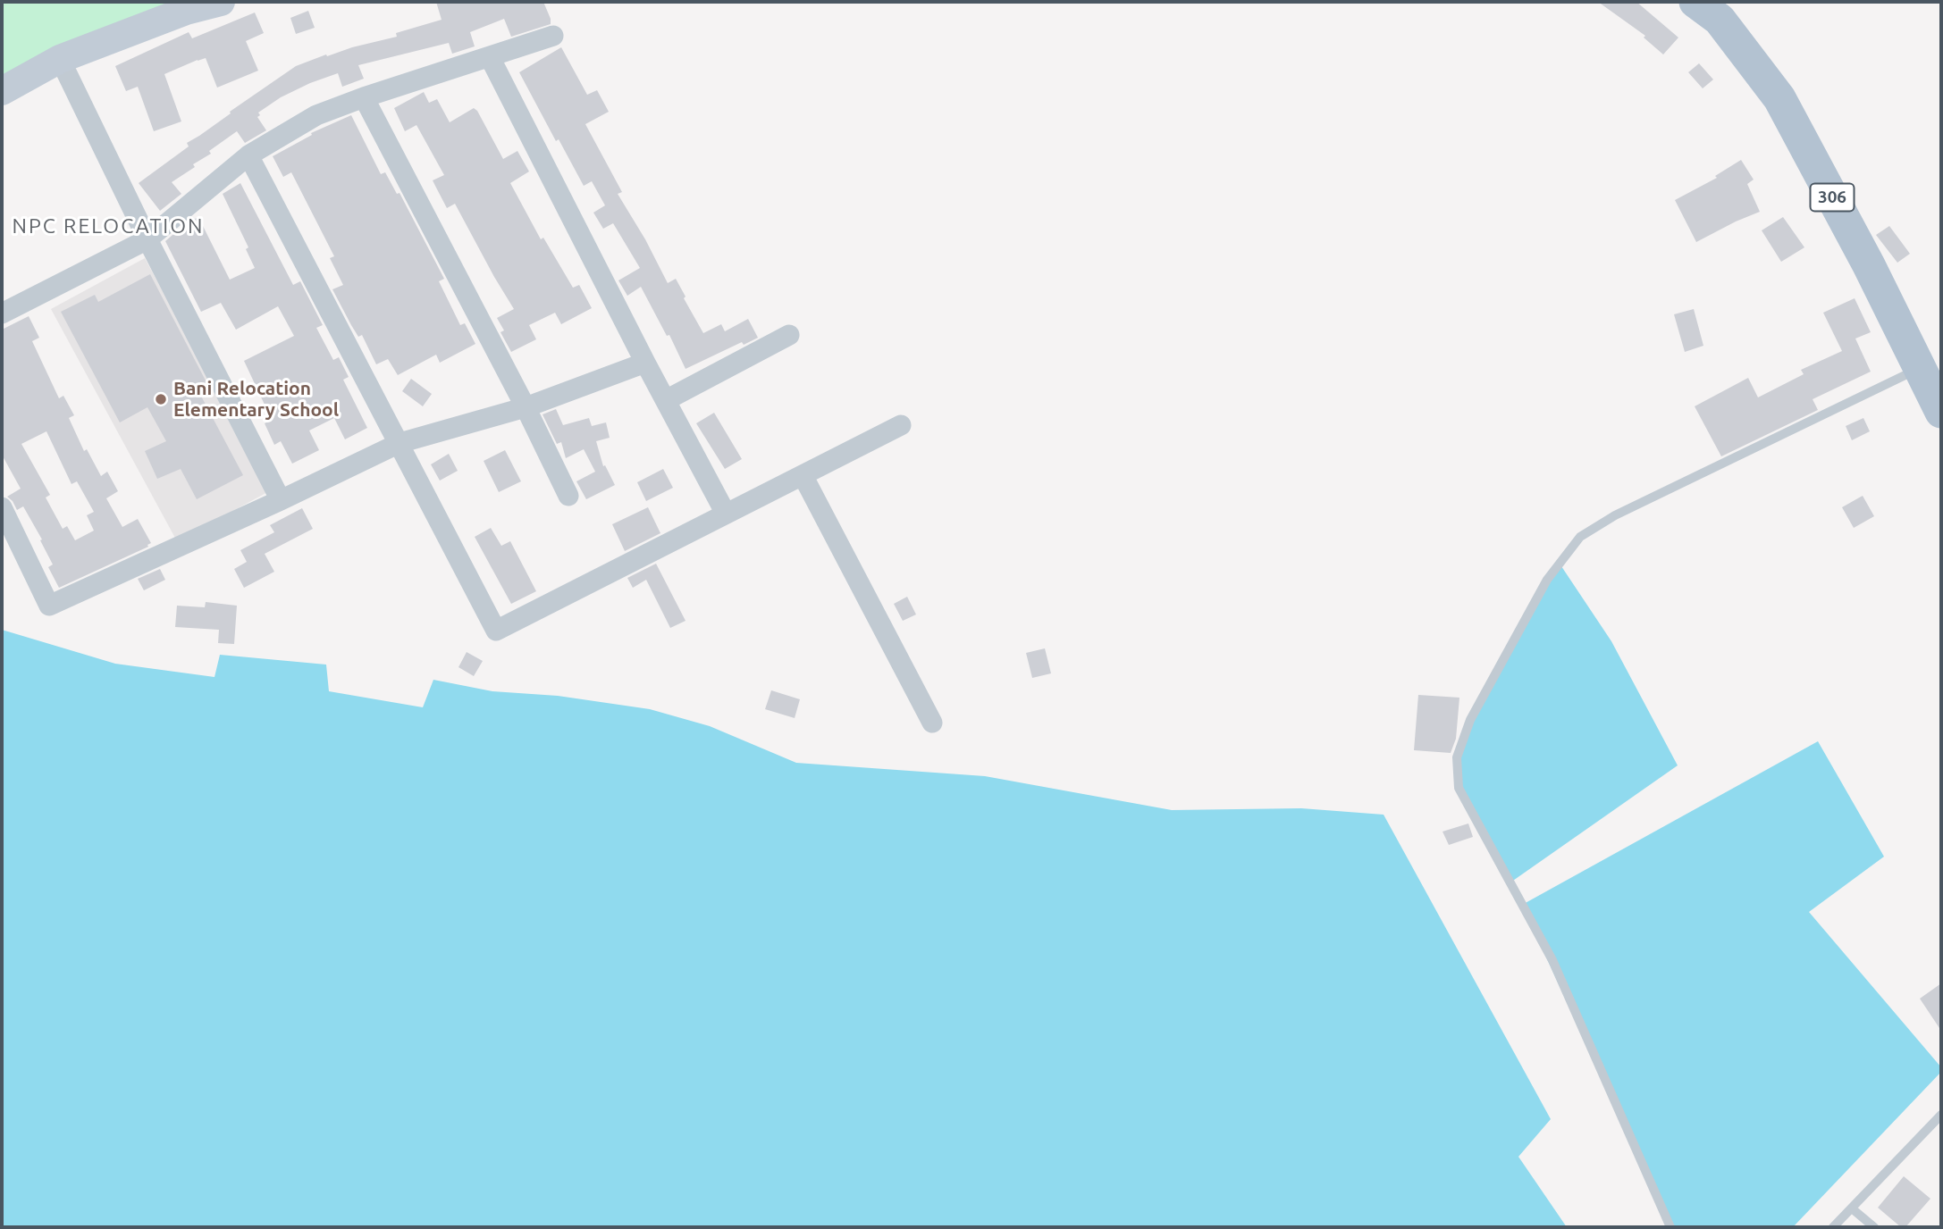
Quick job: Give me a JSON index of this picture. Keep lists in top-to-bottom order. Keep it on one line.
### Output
{"streets":{"main road":["306"]},"districts":["NPC RELOCATION"],"places":["Bani Relocation Elementary School"]}
